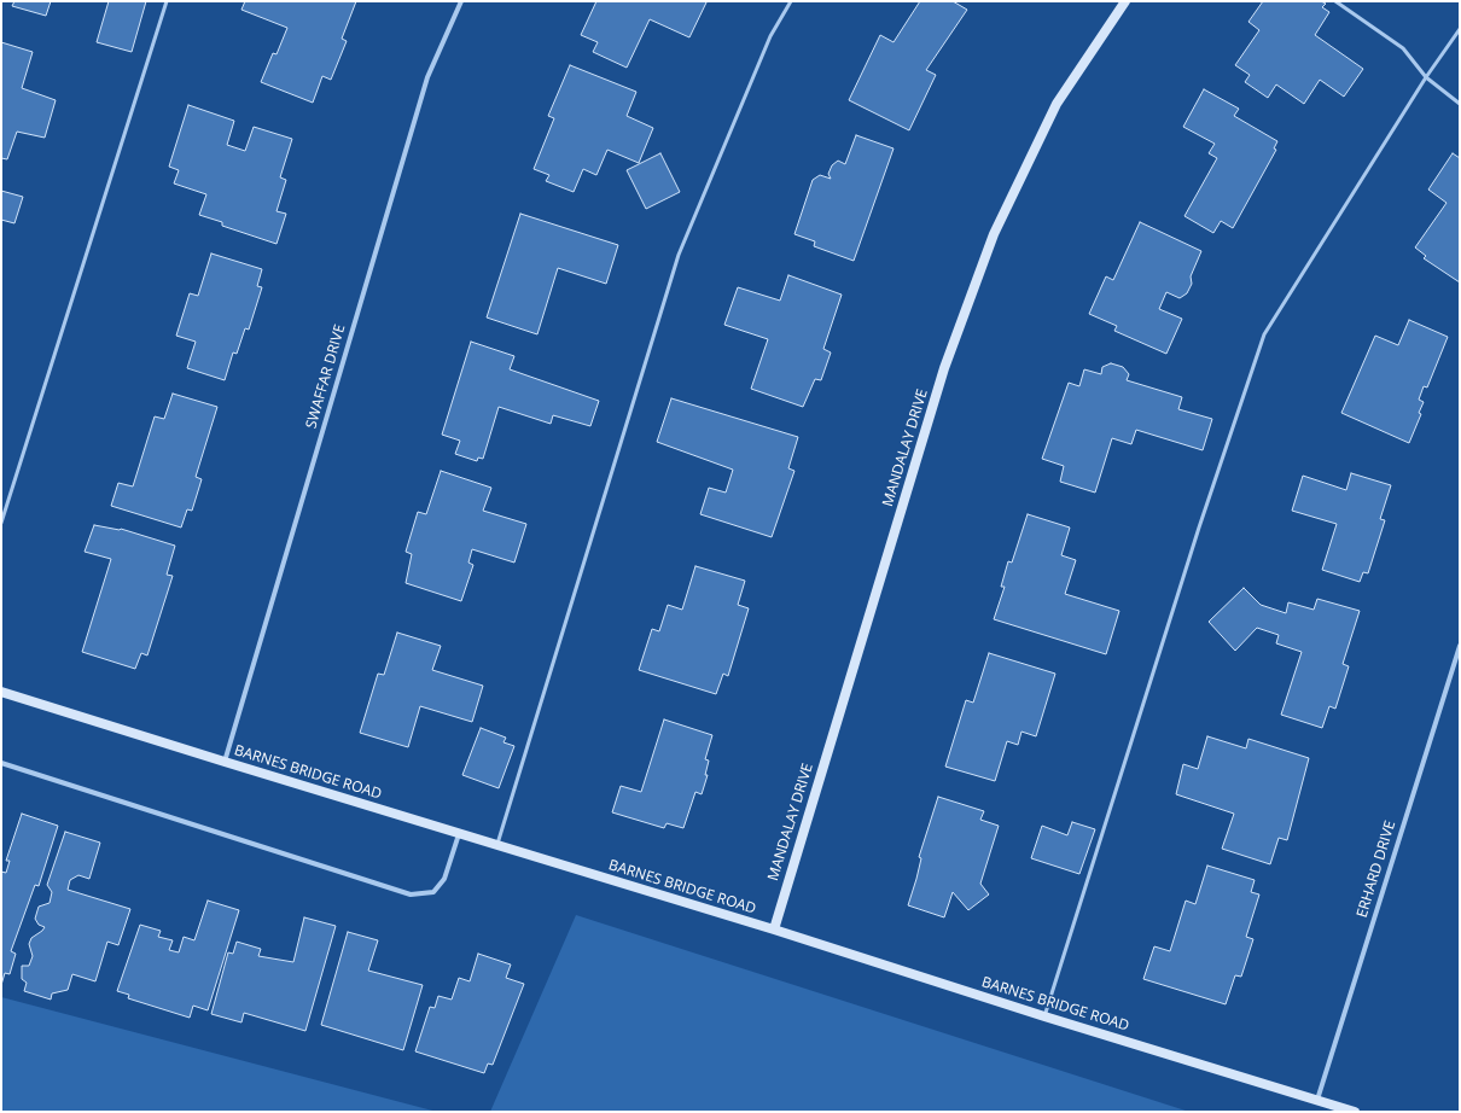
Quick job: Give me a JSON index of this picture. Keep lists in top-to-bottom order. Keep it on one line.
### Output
{"streets":{"street":["SWAFFAR DRIVE","MANDALAY DRIVE","BARNES BRIDGE ROAD","ERHARD DRIVE"]},"crossings":[["SWAFFAR DRIVE","BARNES BRIDGE ROAD"],["MANDALAY DRIVE","BARNES BRIDGE ROAD"],["BARNES BRIDGE ROAD","ERHARD DRIVE"]]}
